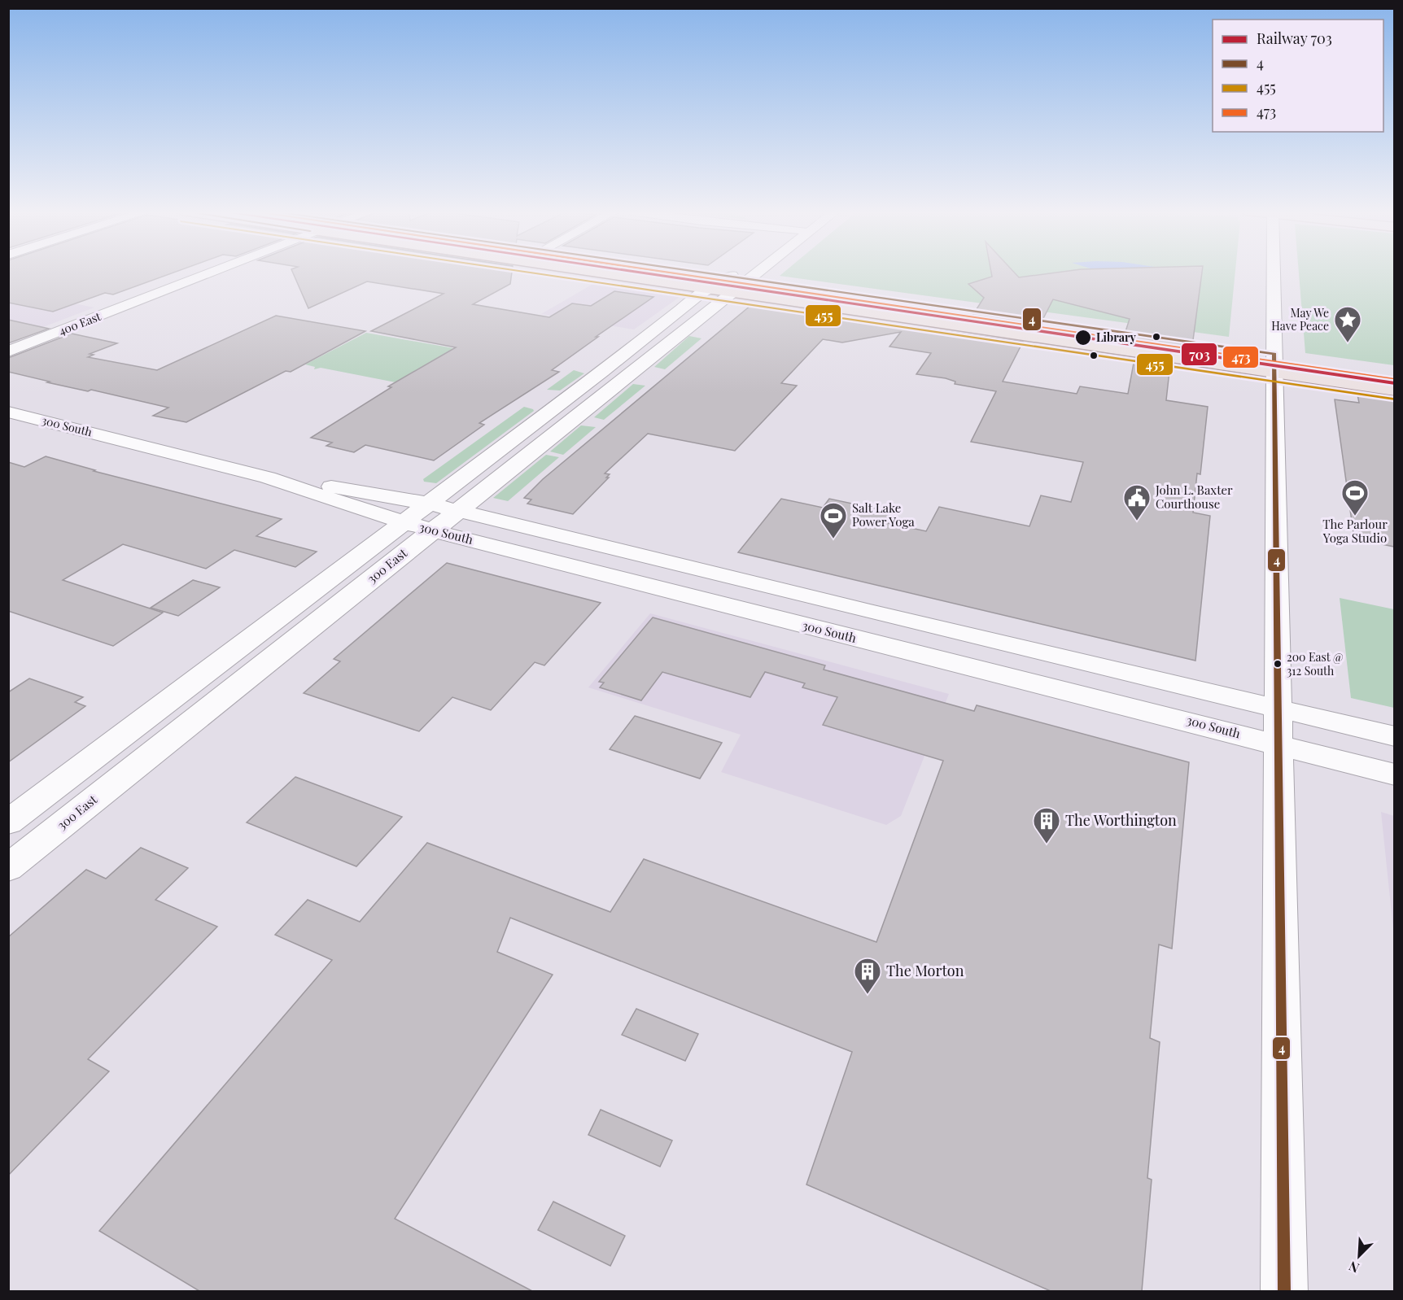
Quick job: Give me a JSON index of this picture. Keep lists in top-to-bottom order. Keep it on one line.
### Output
{"streets":{"street":["400 East","300 South","300 East"]},"crossings":[["300 South","300 East"]],"places":{"other":["Library","200 East @ 312 South"],"place":["May We Have Peace"],"sports":["The Parlour Yoga Studio","Salt Lake Power Yoga"],"public building":["John L. Baxter Courthouse"],"building":["The Worthington","The Morton"]},"lines":["rail line 703","transit line 4","transit line 455","transit line 473"],"legend":["Railway 703","4","455","473"],"north":"bottom left"}
